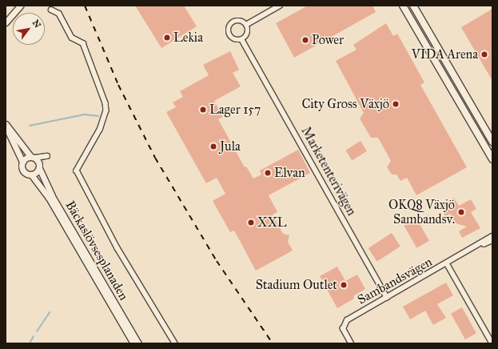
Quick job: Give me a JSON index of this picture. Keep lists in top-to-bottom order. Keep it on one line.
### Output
{"streets":{"street":["Marketenterivägen","Bäckaslövsesplanaden","Sambandsvägen"]},"crossings":[["Marketenterivägen","Sambandsvägen"]],"places":["Lekia","Power","VIDA Arena","City Gross Växjö","Lager 157","Jula","Elvan","OKQ8 Växjö Sambandsv.","XXL","Stadium Outlet"],"north":"top right"}
